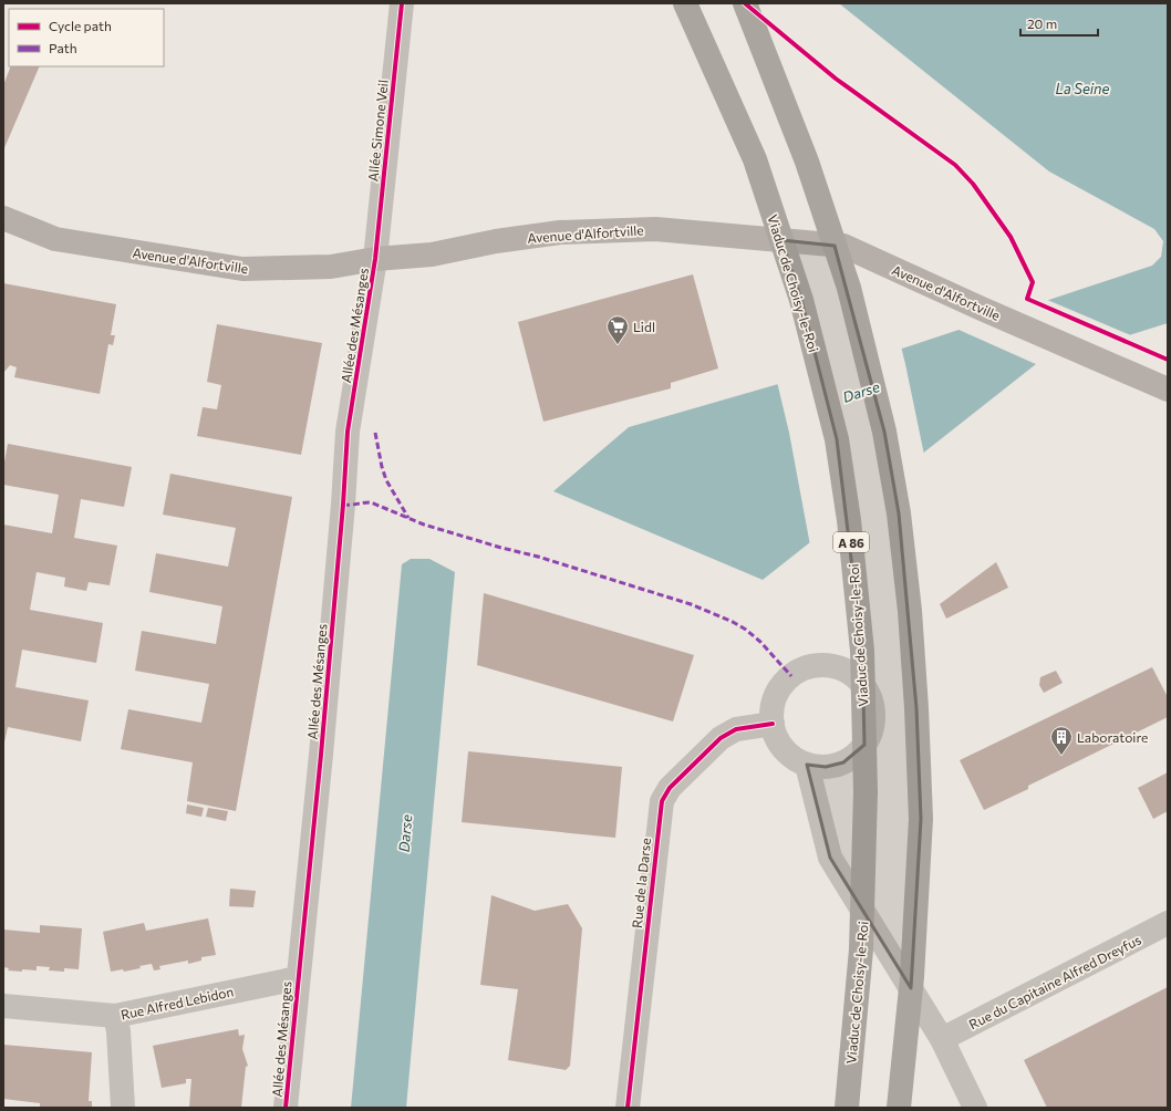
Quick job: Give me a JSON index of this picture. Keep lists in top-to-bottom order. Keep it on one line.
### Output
{"streets":{"highway":["Viaduc de Choisy-le-Roi","A 86"],"main road":["Avenue d'Alfortville"],"street":["Allée Simone Veil","Allée des Mésanges","Rue de la Darse","Rue du Capitaine Alfred Dreyfus","Rue Alfred Lebidon"]},"crossings":[["Allée Simone Veil","Avenue d'Alfortville"],["Allée Simone Veil","Allée des Mésanges"],["Avenue d'Alfortville","Allée des Mésanges"],["Allée des Mésanges","Rue Alfred Lebidon"]],"water":["La Seine","Darse"],"places":{"supermarket":["Lidl"],"building":["Laboratoire"]},"legend":["Cycle path","Path"],"scale_bar":"20 m"}
